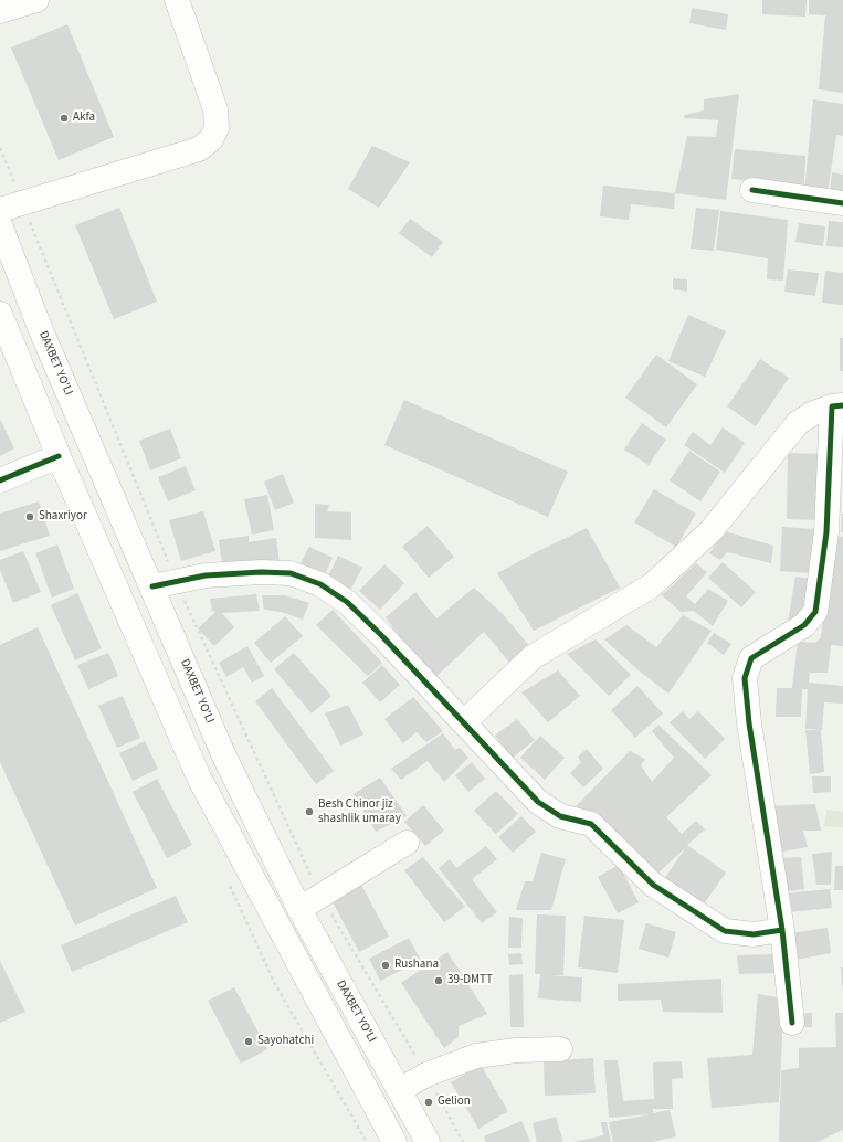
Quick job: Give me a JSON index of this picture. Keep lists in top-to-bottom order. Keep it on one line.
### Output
{"streets":{"street":["DAXBET YO'LI"]},"places":["Akfa","Shaxriyor","Besh Chinor jiz shashlik umaray","Rushana","39-DMTT","Sayohatchi","Gelion"]}
